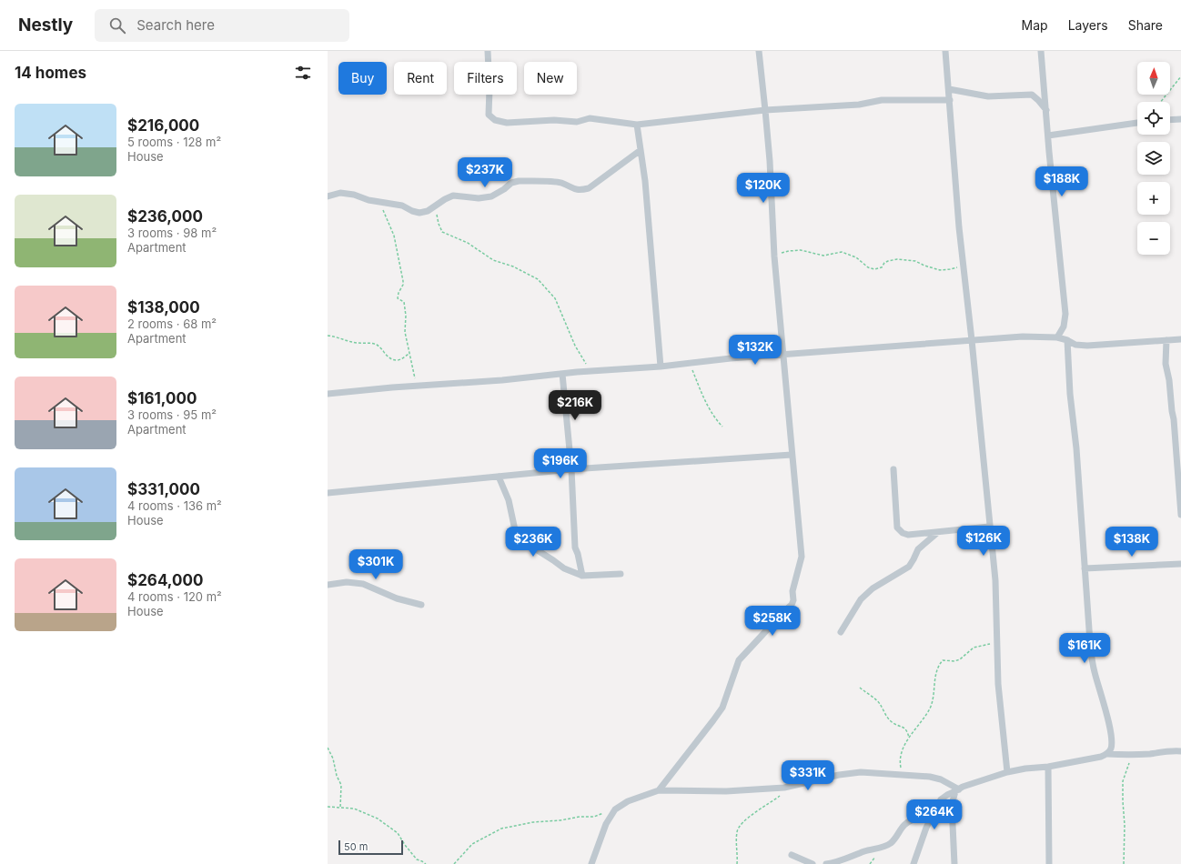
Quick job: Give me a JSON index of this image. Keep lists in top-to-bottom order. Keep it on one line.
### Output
{"scale_bar":"50 m","north":"top","page":{"header":"Nestly","search":"Search here","nav":["Map","Layers","Share"],"heading":"14 homes","map_buttons":["+","−"],"chip":["Buy","Rent","Filters","New"],"list":[{"name":"$216,000","note":"5 rooms · 128 m² · House"},{"name":"$236,000","note":"3 rooms · 98 m² · Apartment"},{"name":"$138,000","note":"2 rooms · 68 m² · Apartment"},{"name":"$161,000","note":"3 rooms · 95 m² · Apartment"},{"name":"$331,000","note":"4 rooms · 136 m² · House"},{"name":"$264,000","note":"4 rooms · 120 m² · House"}],"price":["$237K","$188K","$120K","$132K","$216K","$196K","$126K","$236K","$138K","$301K","$258K","$161K","$331K","$264K"],"scale":"50 m"}}
